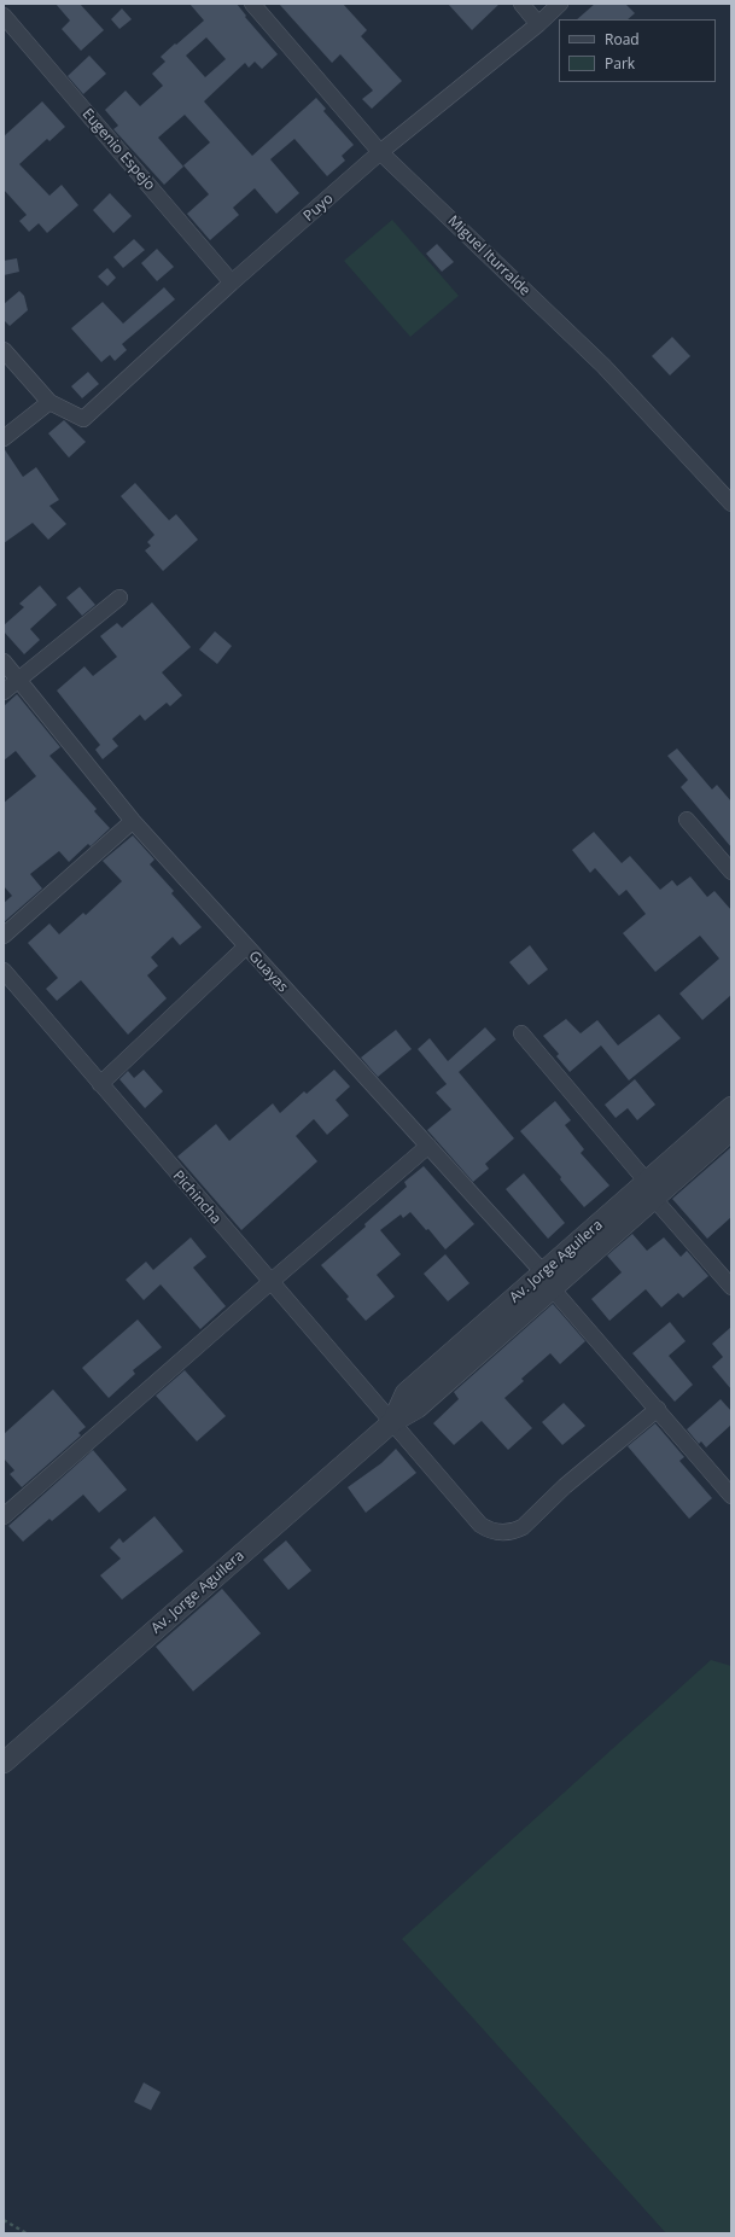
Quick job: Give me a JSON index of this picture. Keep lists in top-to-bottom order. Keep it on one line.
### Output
{"streets":{"street":["Eugenio Espejo","Puyo","Miguel Iturralde","Guayas","Pichincha","Av. Jorge Aguilera"]},"crossings":[["Eugenio Espejo","Puyo"],["Puyo","Miguel Iturralde"],["Guayas","Pichincha"],["Guayas","Av. Jorge Aguilera"],["Pichincha","Av. Jorge Aguilera"]],"legend":["Road","Park"]}
